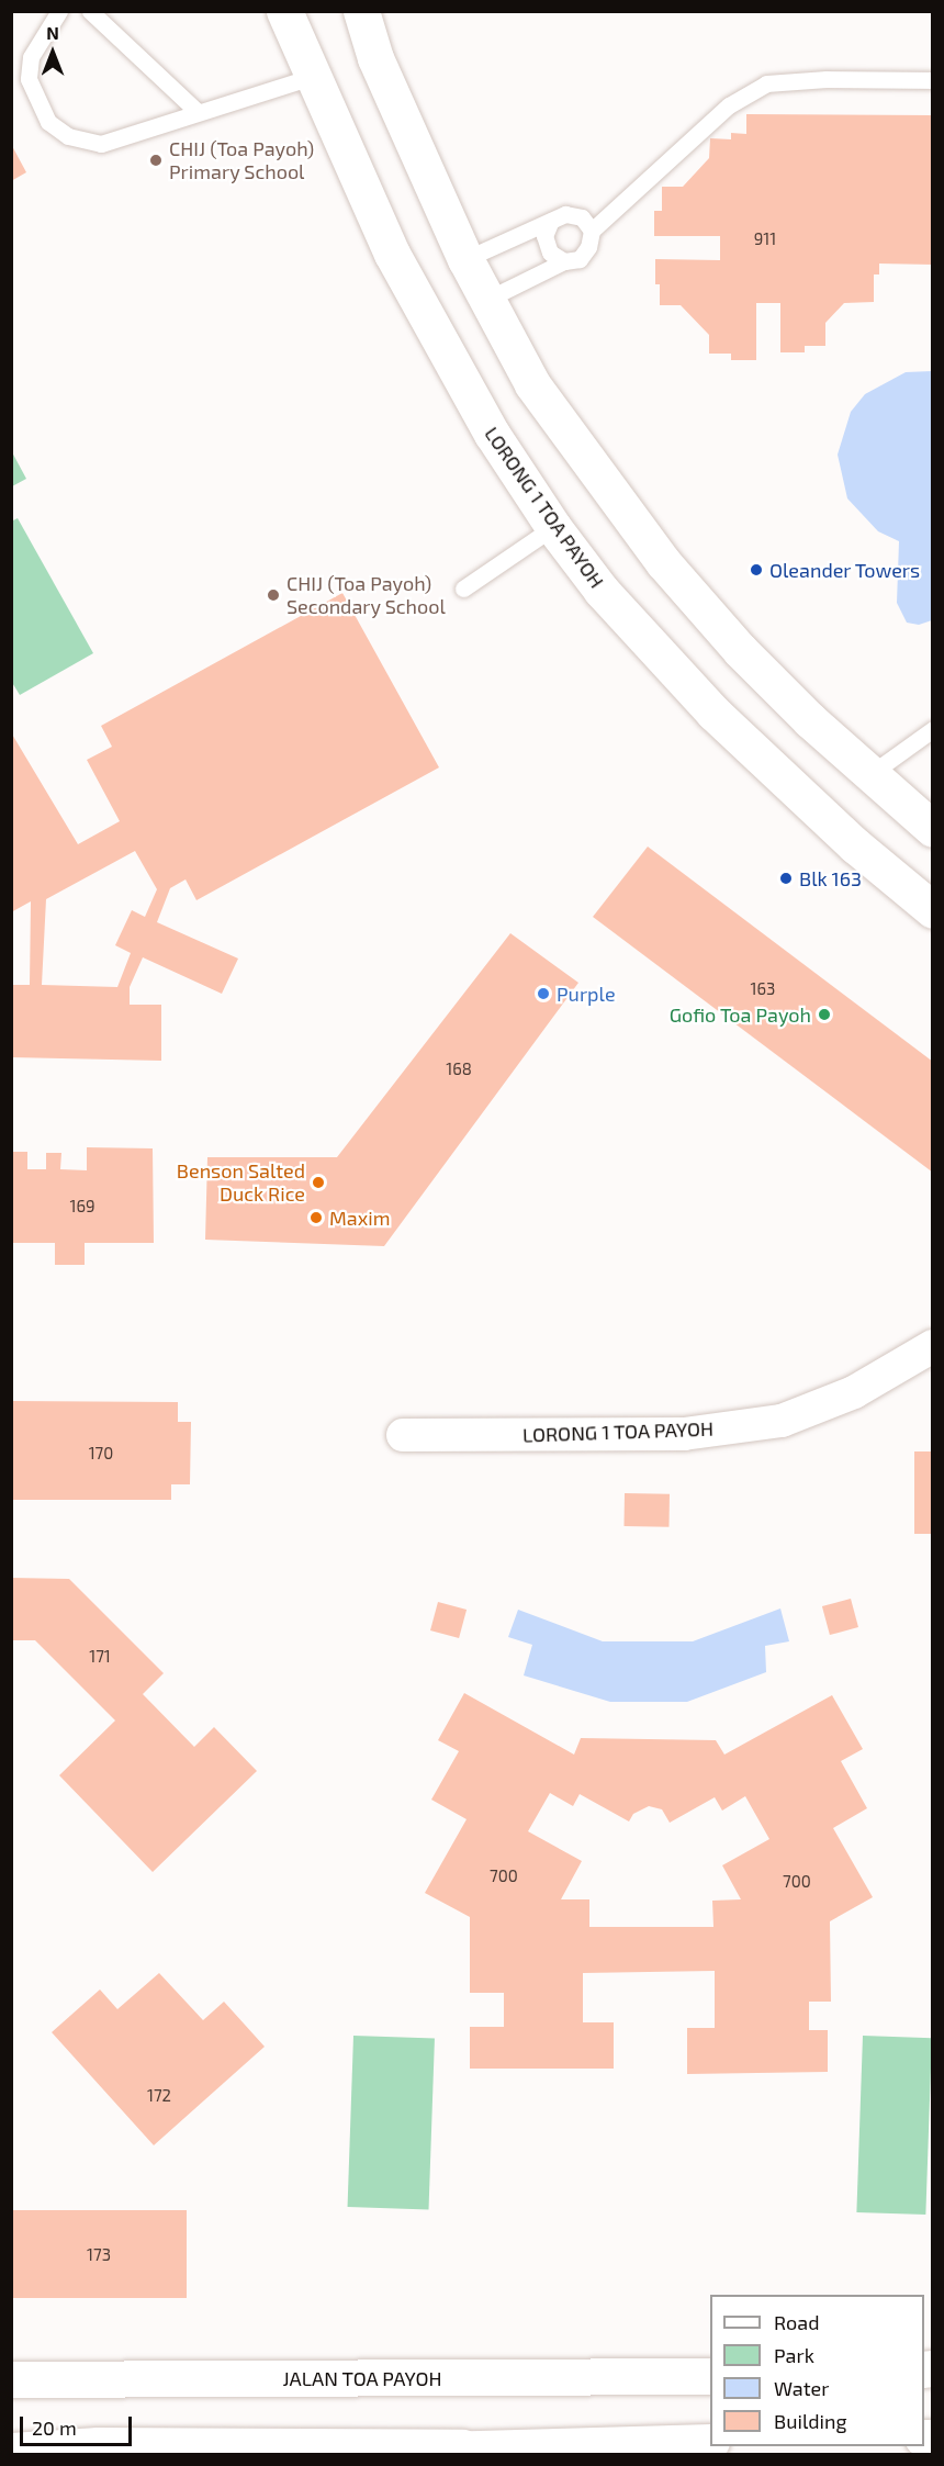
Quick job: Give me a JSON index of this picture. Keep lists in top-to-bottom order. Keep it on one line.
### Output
{"streets":{"main road":["LORONG 1 TOA PAYOH","JALAN TOA PAYOH"]},"places":["CHIJ (Toa Payoh) Primary School","Oleander Towers","CHIJ (Toa Payoh) Secondary School","Blk 163","Purple","Gofio Toa Payoh","Benson Salted Duck Rice","Maxim"],"house_numbers":["911","163","168","169","170","171","700","700","172","173"],"legend":["Road","Park","Water","Building"],"scale_bar":"20 m","north":"top"}
